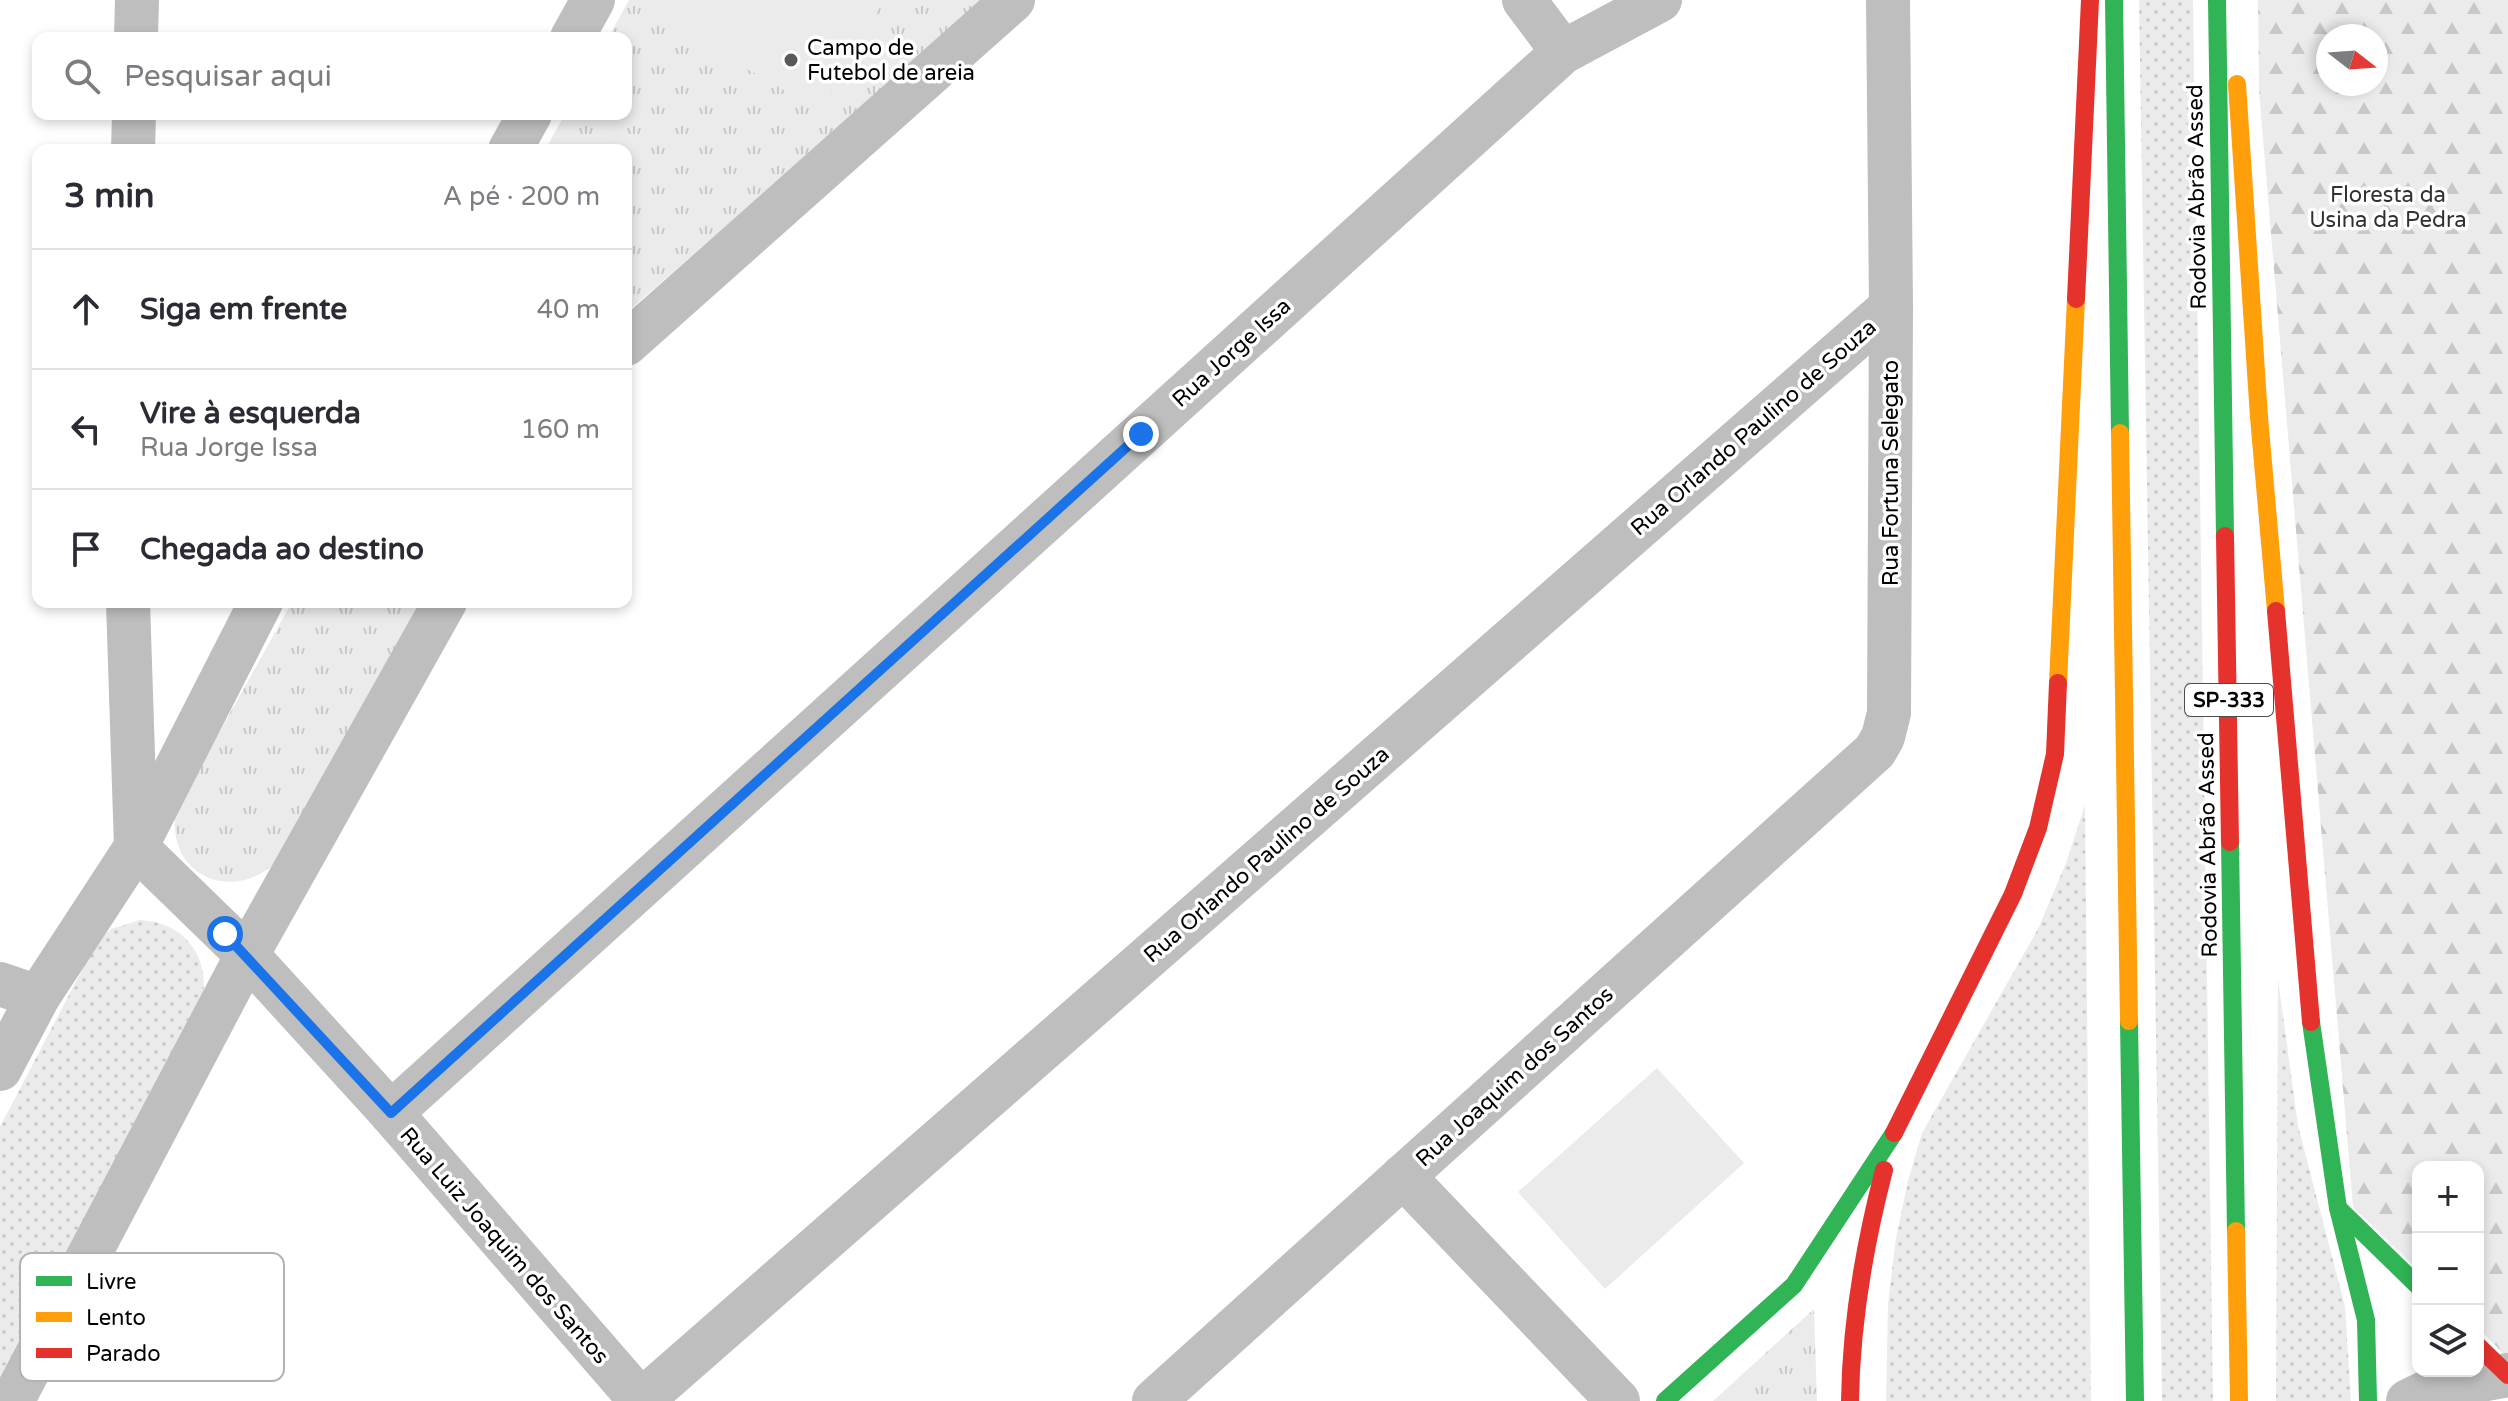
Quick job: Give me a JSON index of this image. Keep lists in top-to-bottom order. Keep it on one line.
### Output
{"streets":{"main road":["Rodovia Abrão Assed","SP-333"],"street":["Rua Jorge Issa","Rua Orlando Paulino de Souza","Rua Fortuna Selegato","Rua Joaquim dos Santos","Rua Luiz Joaquim dos Santos"]},"crossings":[["Rua Jorge Issa","Rua Luiz Joaquim dos Santos"],["Rua Orlando Paulino de Souza","Rua Fortuna Selegato"],["Rua Orlando Paulino de Souza","Rua Luiz Joaquim dos Santos"],["Rua Fortuna Selegato","Rua Joaquim dos Santos"]],"parks":["Floresta da Usina da Pedra"],"places":["Campo de Futebol de areia"],"legend":["Livre","Lento","Parado"],"north":"right","page":{"search":"Pesquisar aqui","heading":["3 min","A pé · 200 m"],"list":[["Siga em frente","40 m"],["Vire à esquerda","Rua Jorge Issa","160 m"],"Chegada ao destino"],"map_buttons":["+","−"]}}
